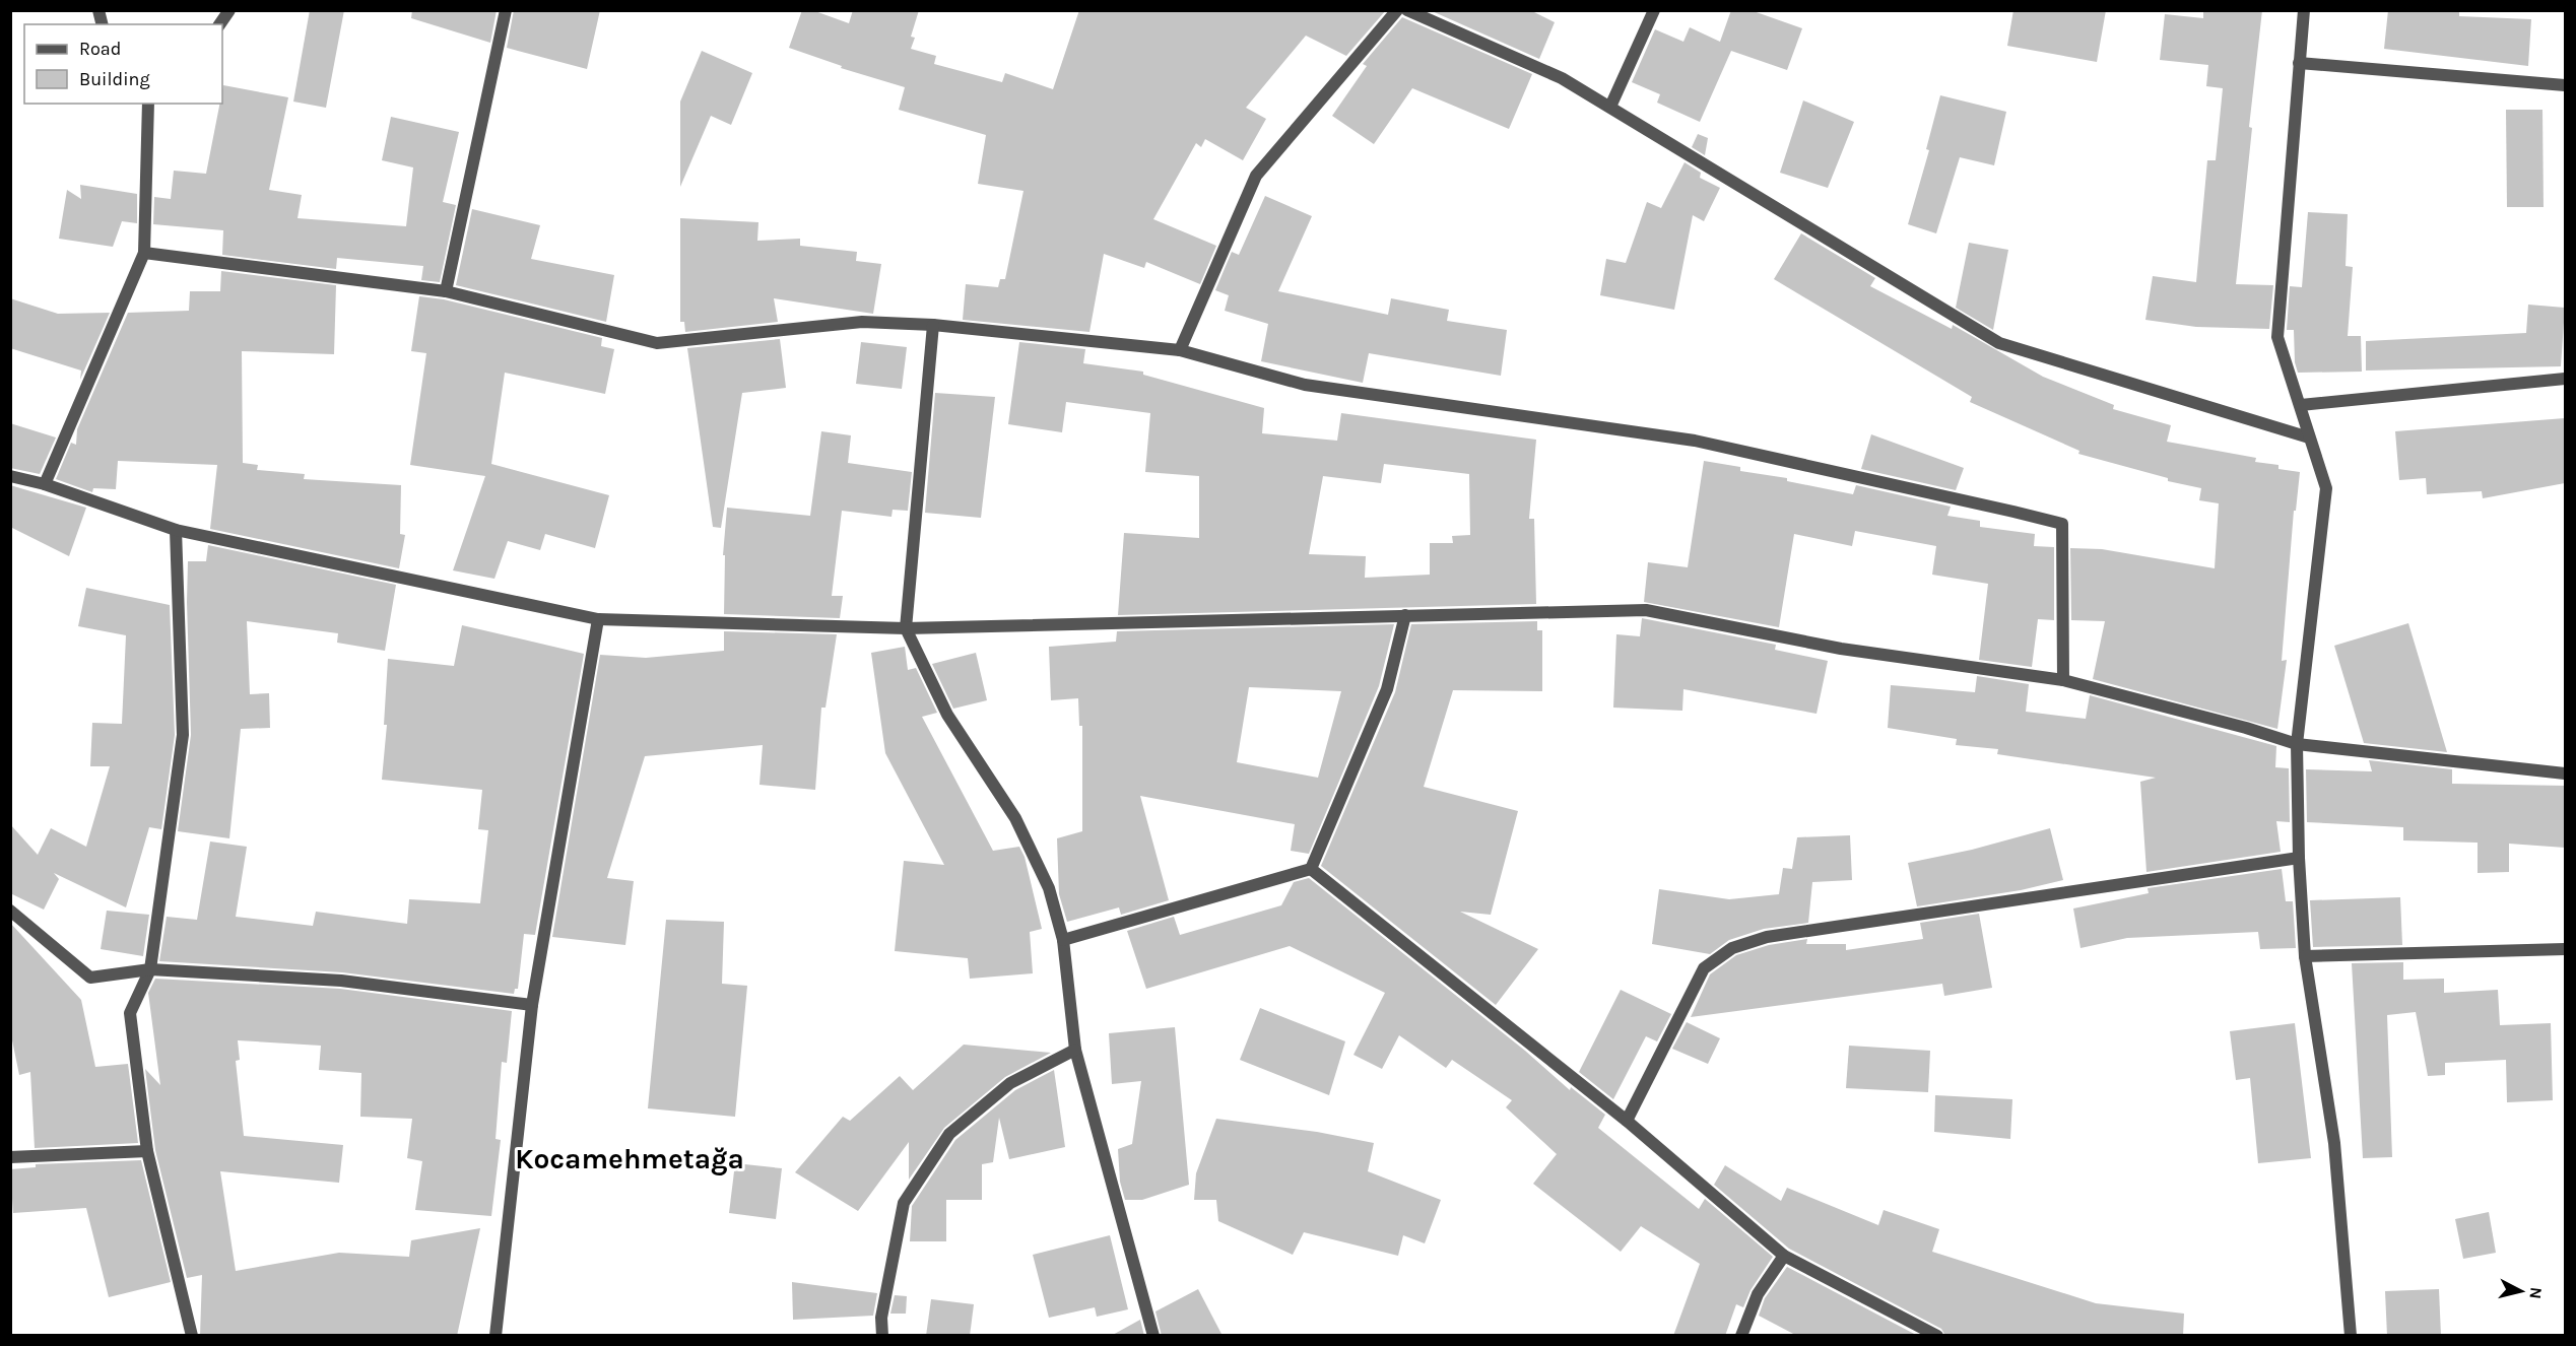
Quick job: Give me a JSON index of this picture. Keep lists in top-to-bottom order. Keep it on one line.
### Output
{"districts":["Kocamehmetağa"],"legend":["Road","Building"],"north":"right"}
